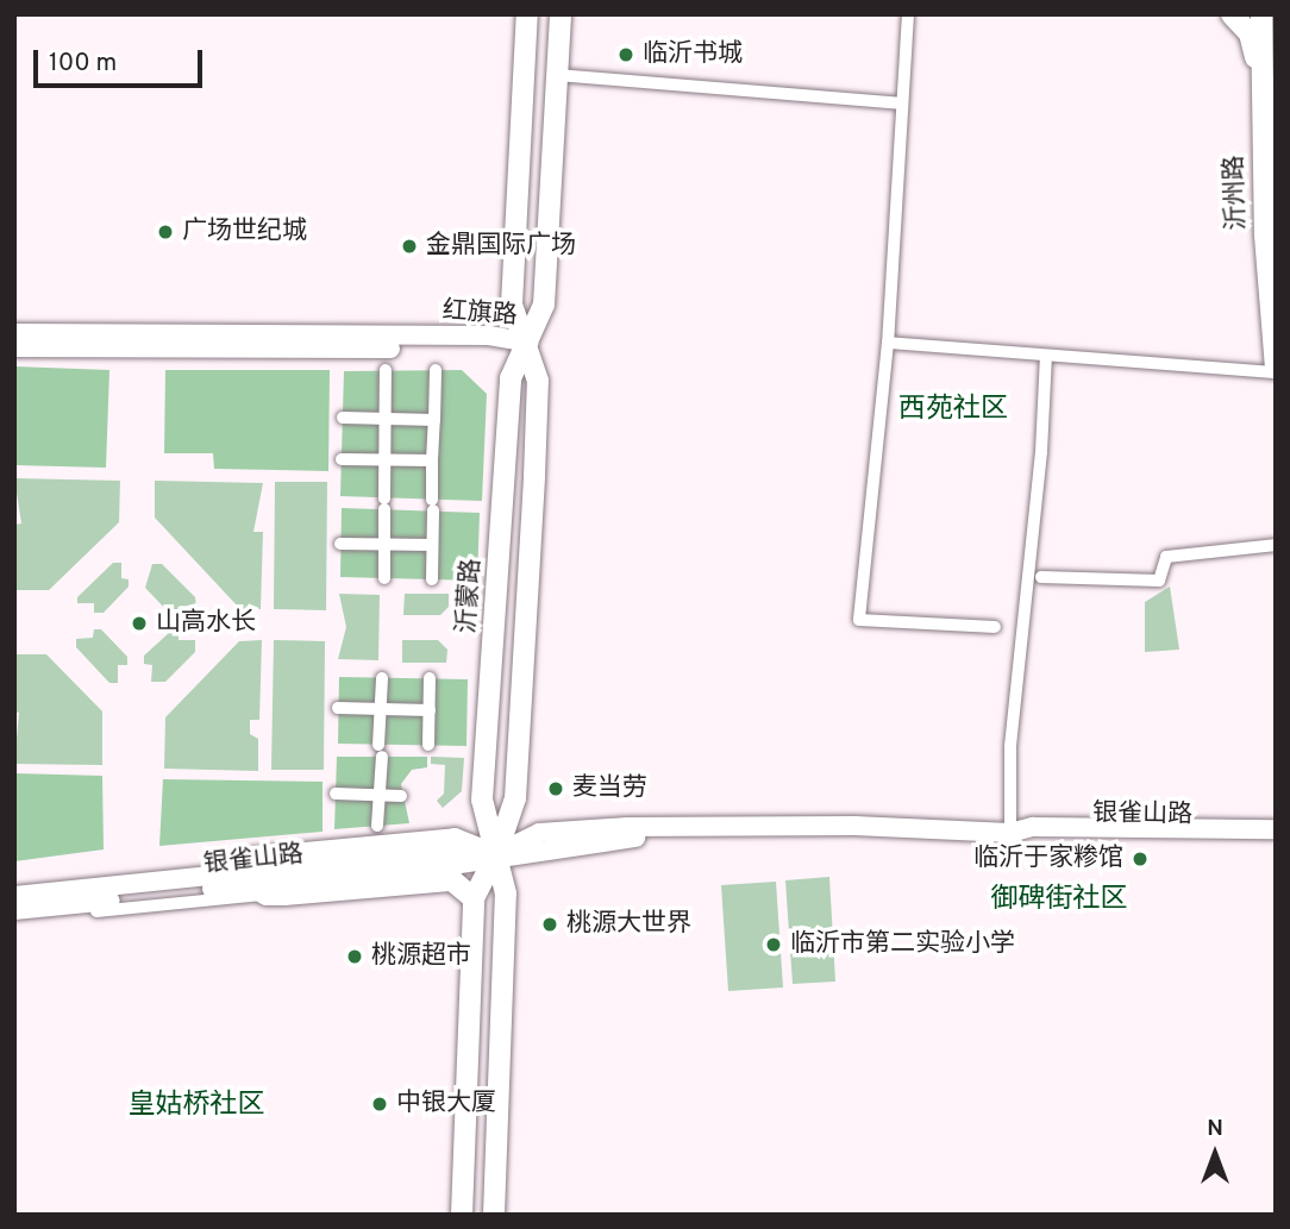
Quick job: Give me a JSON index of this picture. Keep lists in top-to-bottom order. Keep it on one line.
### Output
{"streets":{"main road":["沂州路","红旗路","沂蒙路","银雀山路"]},"crossings":[["红旗路","沂蒙路"],["沂蒙路","银雀山路"]],"districts":["西苑社区","御碑街社区","皇姑桥社区"],"places":["临沂书城","广场世纪城","金鼎国际广场","山高水长","麦当劳","临沂于家糁馆","桃源大世界","临沂市第二实验小学","桃源超市","中银大厦"],"scale_bar":"100 m","north":"top"}
